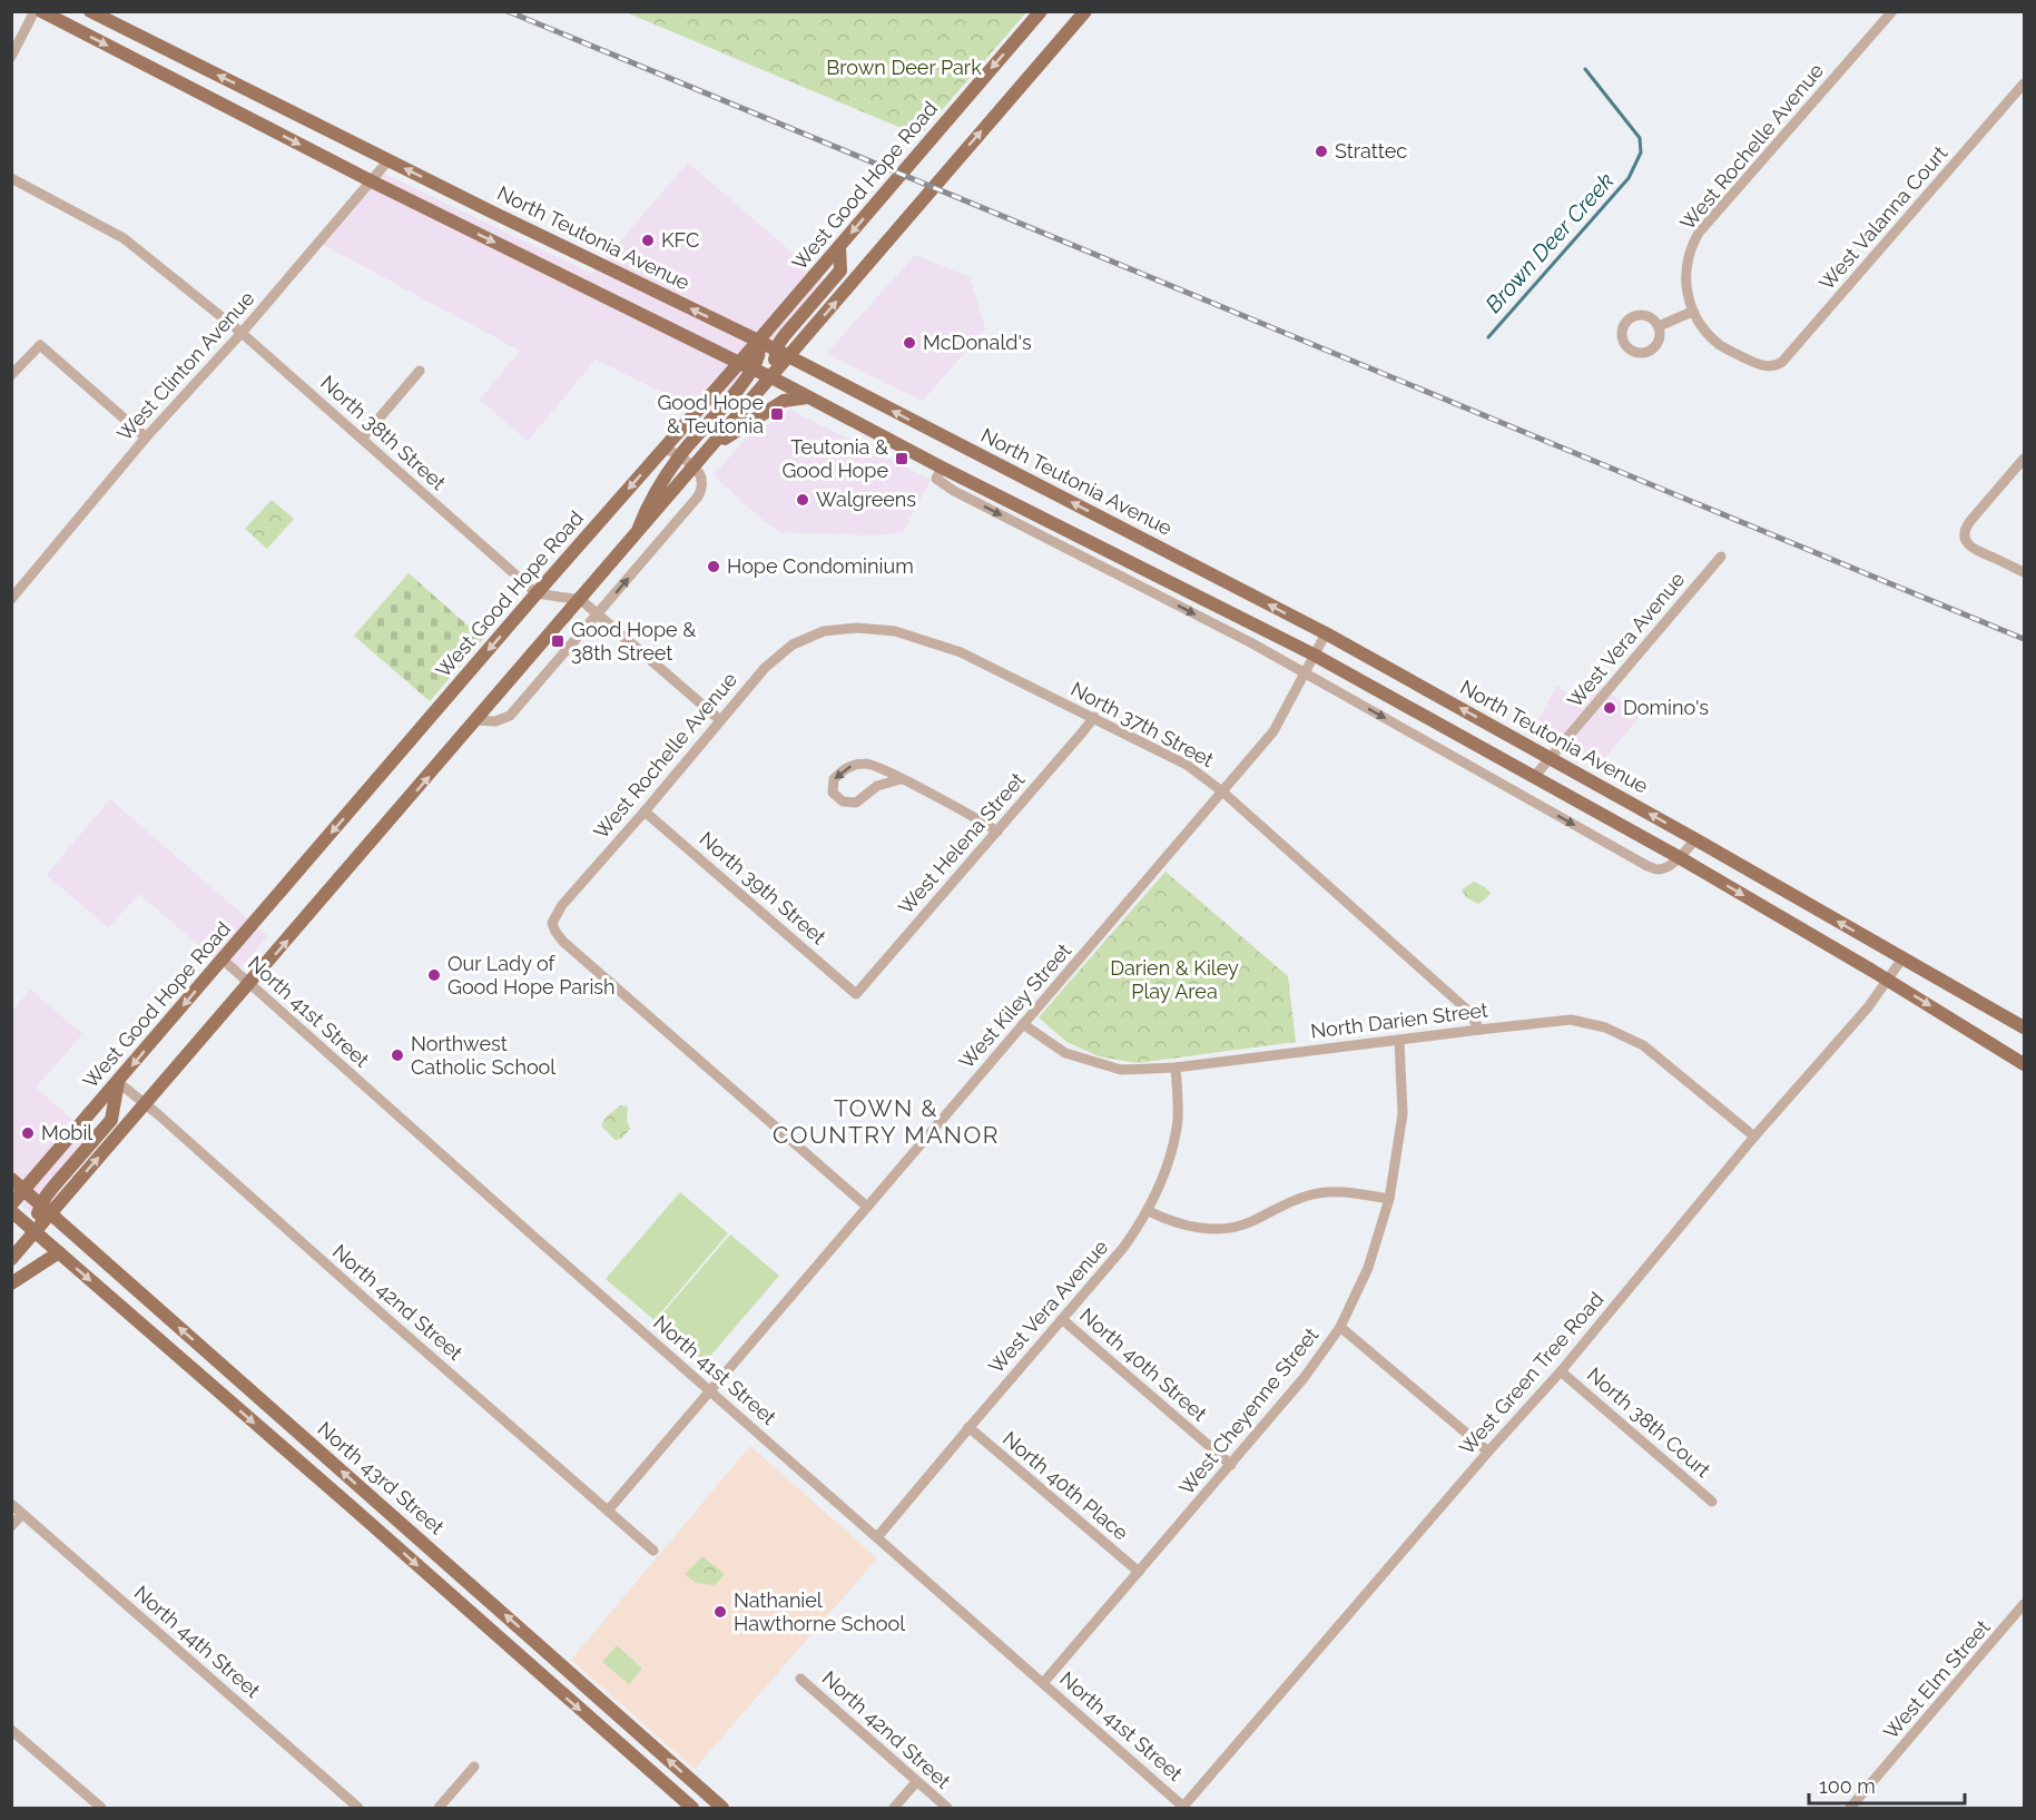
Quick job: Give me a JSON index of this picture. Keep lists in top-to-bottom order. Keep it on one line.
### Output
{"streets":{"main road":["West Good Hope Road","North Teutonia Avenue","North 43rd Street"],"street":["West Rochelle Avenue","West Valanna Court","West Clinton Avenue","North 38th Street","West Vera Avenue","North 37th Street","West Helena Street","North 39th Street","West Kiley Street","North 41st Street","North Darien Street","North 42nd Street","North 40th Street","West Green Tree Road","West Cheyenne Street","North 38th Court","North 40th Place","North 44th Street","West Elm Street"]},"crossings":[["West Rochelle Avenue","West Valanna Court"],["West Rochelle Avenue","North 37th Street"],["West Rochelle Avenue","North 39th Street"],["West Rochelle Avenue","West Kiley Street"],["West Good Hope Road","North Teutonia Avenue"],["West Good Hope Road","North 38th Street"],["West Good Hope Road","North 41st Street"],["West Good Hope Road","North 42nd Street"],["West Good Hope Road","North 43rd Street"],["North Teutonia Avenue","West Clinton Avenue"],["North Teutonia Avenue","West Vera Avenue"],["North Teutonia Avenue","West Kiley Street"],["North Teutonia Avenue","West Green Tree Road"],["West Clinton Avenue","North 38th Street"],["West Vera Avenue","North 41st Street"],["West Vera Avenue","North Darien Street"],["West Vera Avenue","North 40th Street"],["West Vera Avenue","North 40th Place"],["North 37th Street","West Helena Street"],["North 37th Street","West Kiley Street"],["North 37th Street","North Darien Street"],["West Helena Street","North 39th Street"],["West Kiley Street","North 41st Street"],["West Kiley Street","North Darien Street"],["West Kiley Street","North 42nd Street"],["North 41st Street","West Green Tree Road"],["North 41st Street","West Cheyenne Street"],["North Darien Street","West Green Tree Road"],["North Darien Street","West Cheyenne Street"],["North 40th Street","West Cheyenne Street"],["West Green Tree Road","North 38th Court"],["West Cheyenne Street","North 40th Place"]],"districts":["TOWN & COUNTRY MANOR"],"water":["Brown Deer Creek"],"parks":["Brown Deer Park","Darien & Kiley Play Area"],"places":{"other":["Strattec","KFC","McDonald's","Walgreens","Hope Condominium","Domino's","Our Lady of Good Hope Parish","Northwest Catholic School","Mobil","Nathaniel Hawthorne School"],"transit":["Good Hope & Teutonia","Teutonia & Good Hope","Good Hope & 38th Street"]},"scale_bar":"100 m"}
